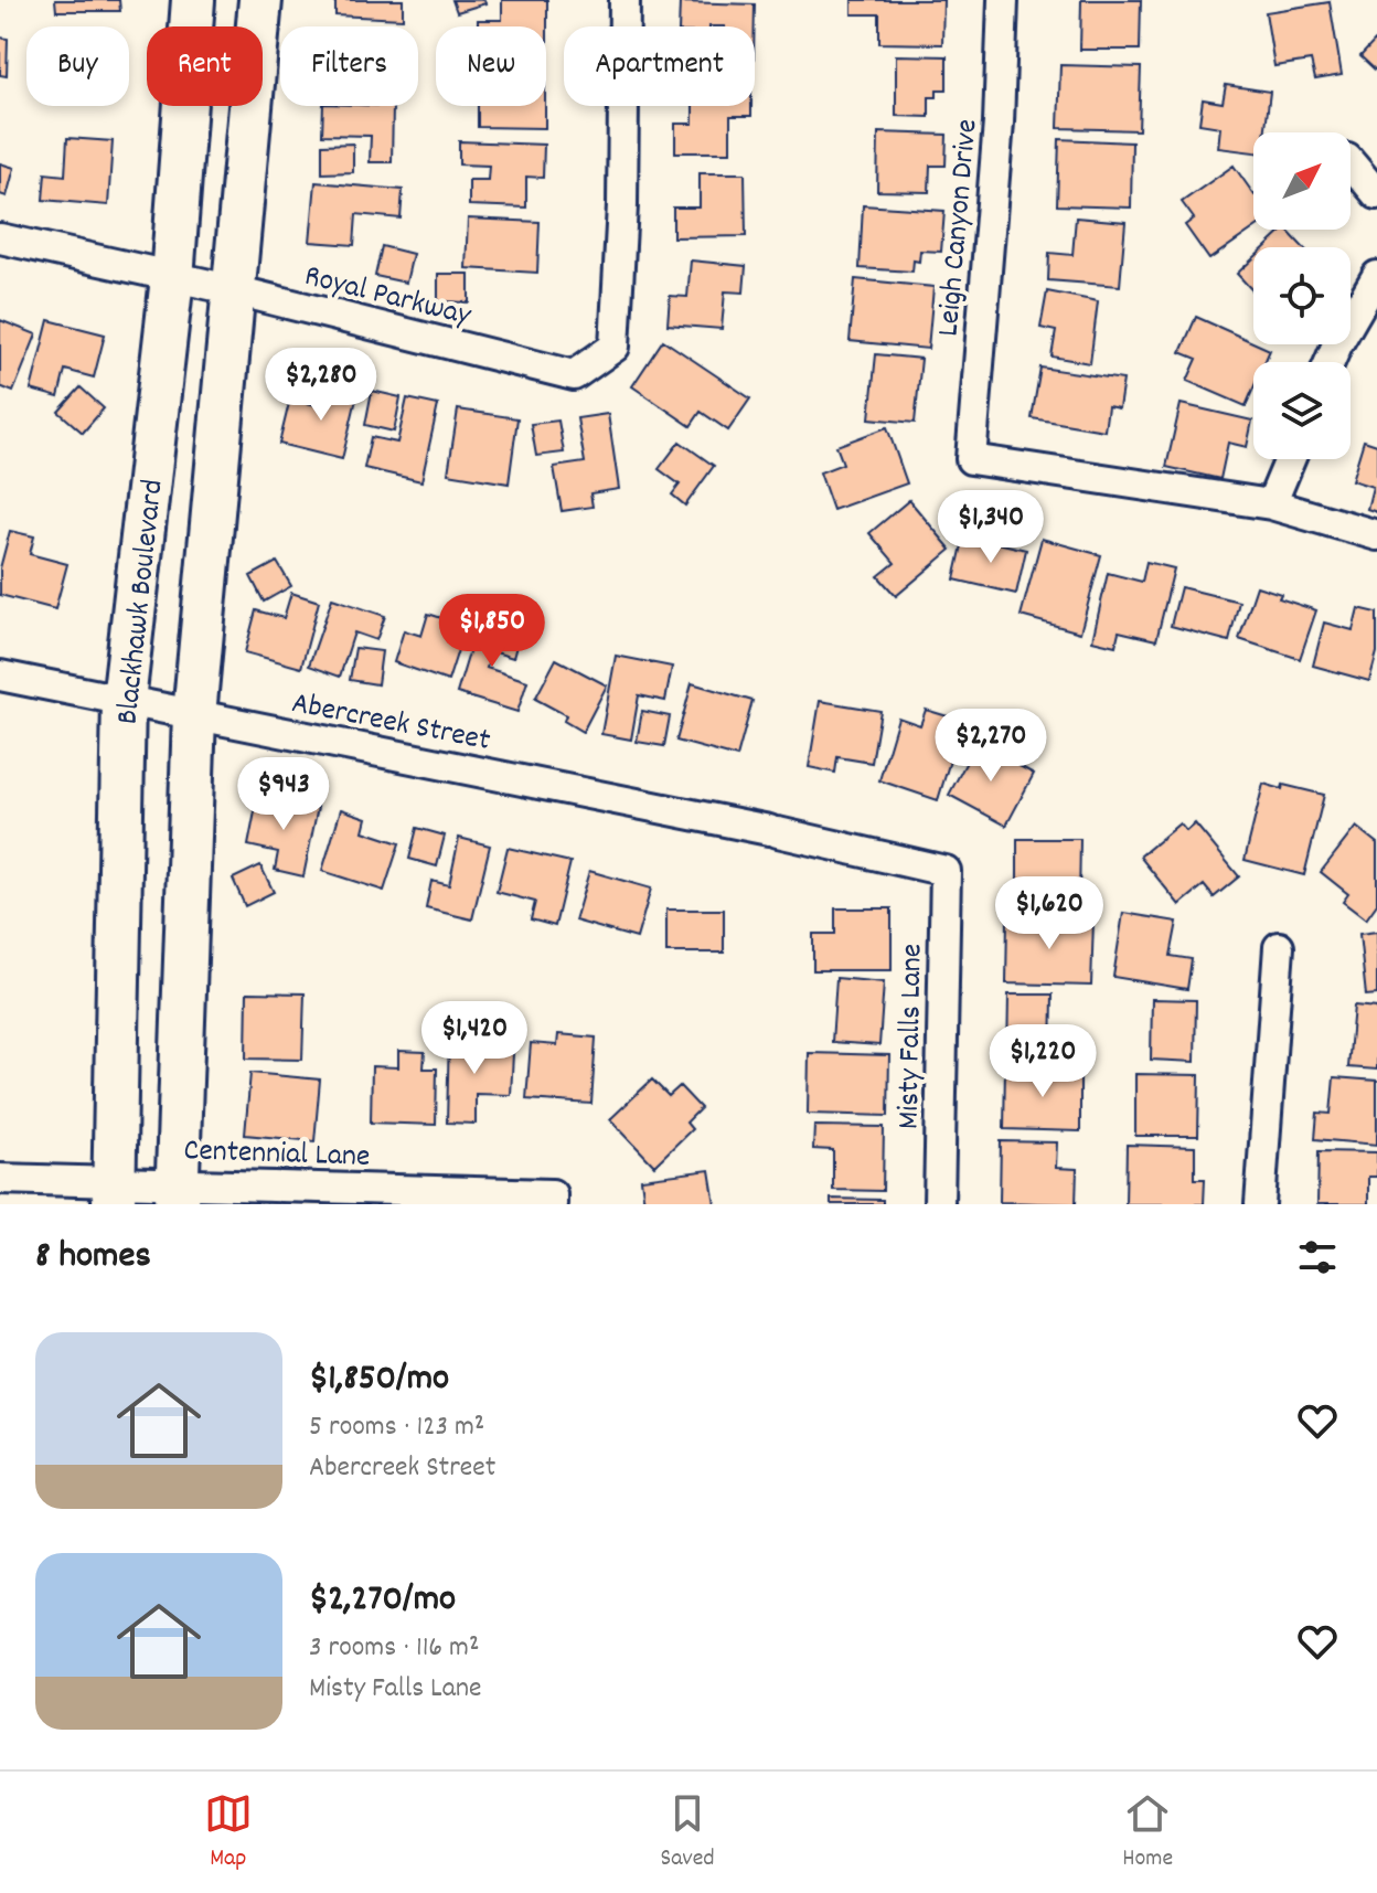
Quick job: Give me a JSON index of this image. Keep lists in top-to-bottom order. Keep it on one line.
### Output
{"streets":{"main road":["Blackhawk Boulevard"],"street":["Leigh Canyon Drive","Royal Parkway","Abercreek Street","Misty Falls Lane","Centennial Lane"]},"crossings":[["Royal Parkway","Blackhawk Boulevard"],["Blackhawk Boulevard","Abercreek Street"],["Blackhawk Boulevard","Centennial Lane"],["Abercreek Street","Misty Falls Lane"]],"north":"top right","page":{"chip":["Buy","Rent","Filters","New","Apartment"],"price":["$2,280","$1,340","$1,850","$2,270","$943","$1,620","$1,420","$1,220"],"heading":"8 homes","list":[{"name":"$1,850/mo","note":"5 rooms · 123 m² · Abercreek Street"},{"name":"$2,270/mo","note":"3 rooms · 116 m² · Misty Falls Lane"}],"tabs":["Map","Saved","Home"]}}
